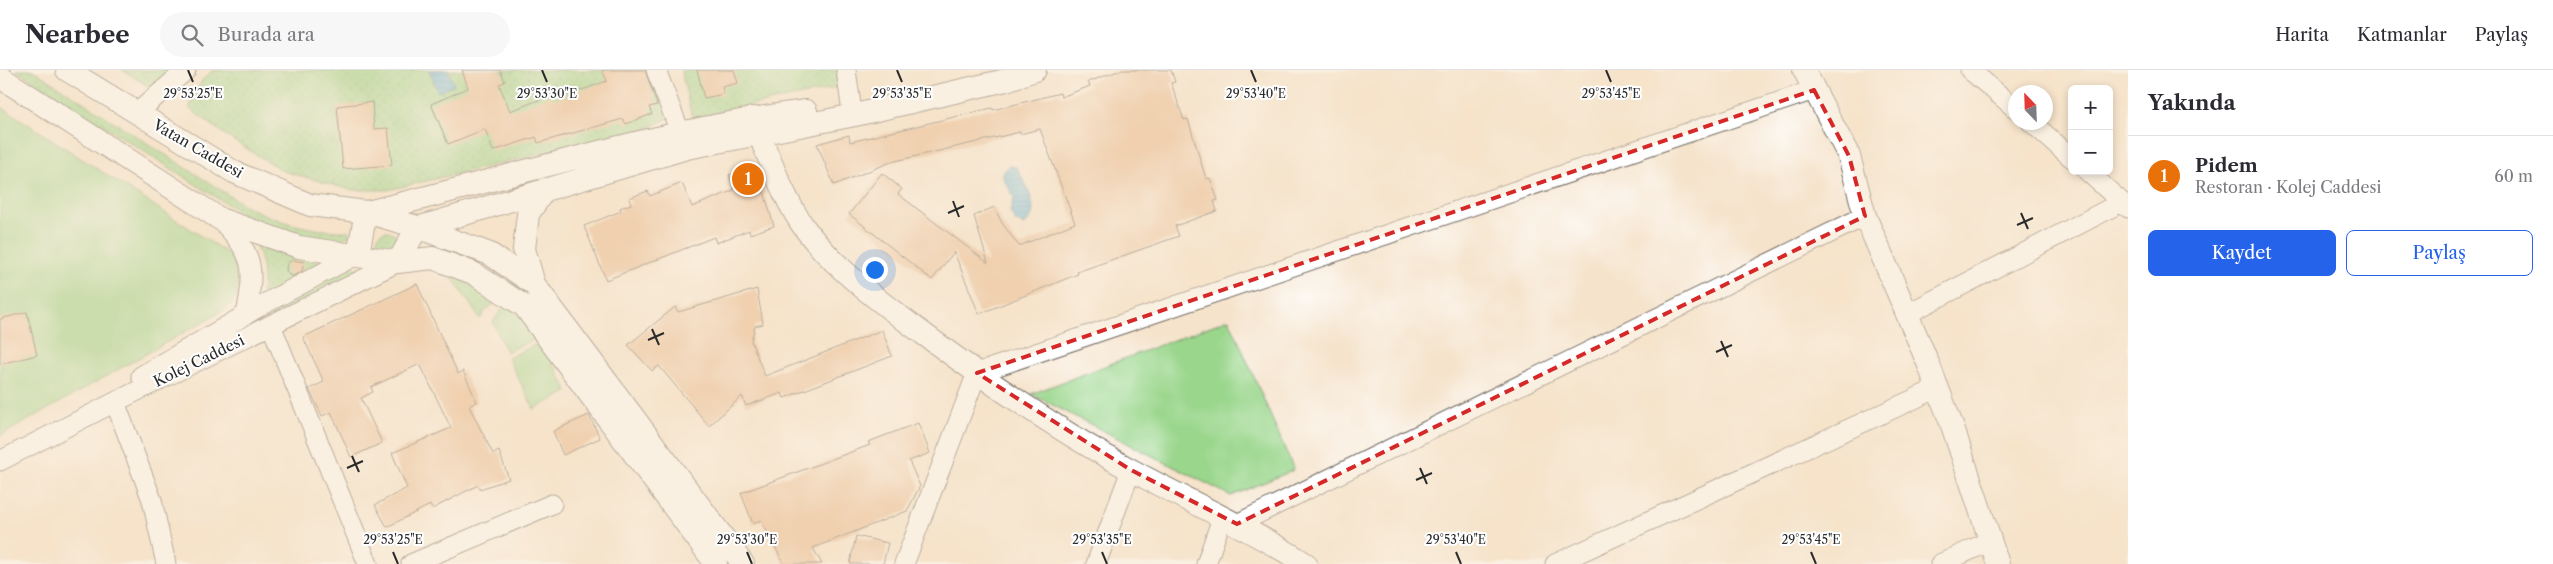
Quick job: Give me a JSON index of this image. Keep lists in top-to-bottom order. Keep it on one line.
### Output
{"streets":{"street":["Vatan Caddesi","Kolej Caddesi"]},"north":"top left","page":{"header":"Nearbee","search":"Burada ara","nav":["Harita","Katmanlar","Paylaş"],"heading":"Yakında","map_buttons":["+","−"],"list":[{"mark":"1","name":"Pidem","note":"Restoran · Kolej Caddesi","value":"60 m"}],"pins":"1","buttons":["Kaydet","Paylaş"]},"coordinates":["29°53'25\"E","29°53'30\"E","29°53'35\"E","29°53'40\"E","29°53'45\"E"]}
